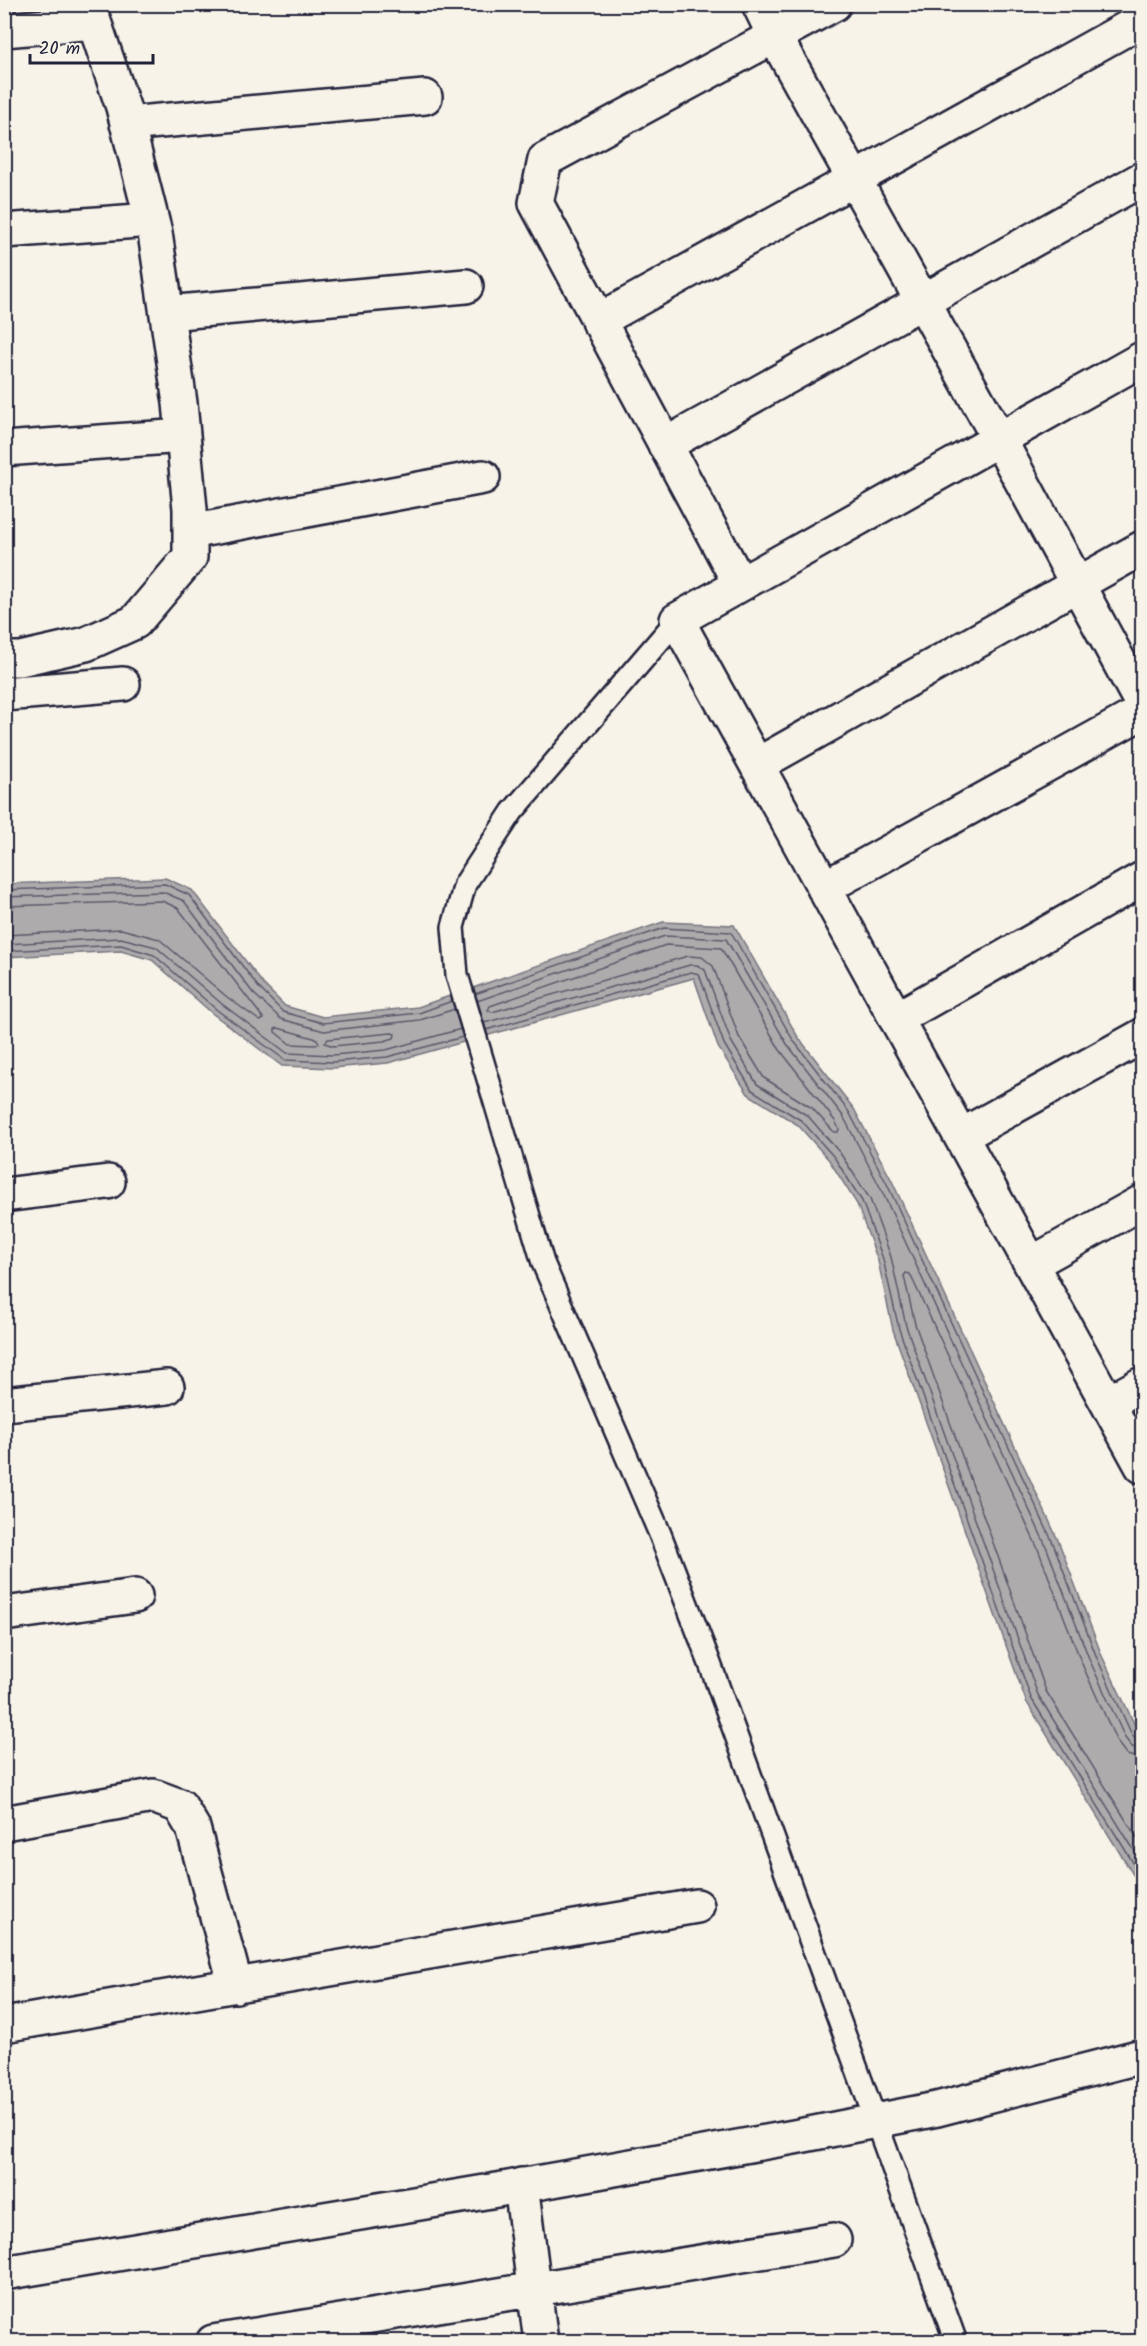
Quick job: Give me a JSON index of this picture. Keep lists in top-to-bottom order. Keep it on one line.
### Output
{"scale_bar":"20 m"}
